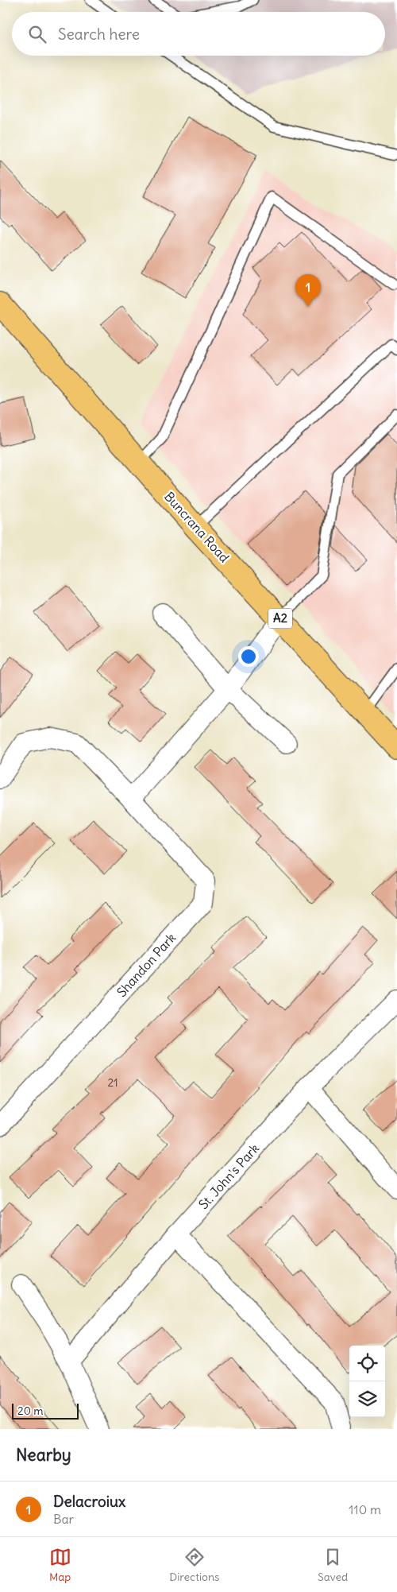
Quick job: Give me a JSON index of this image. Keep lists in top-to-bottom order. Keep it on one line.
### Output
{"streets":{"highway":["Buncrana Road","A2"],"street":["Shandon Park","St. John's Park"]},"house_numbers":["21"],"scale_bar":"20 m","page":{"search":"Search here","pins":"1","scale":"20 m","heading":"Nearby","list":[{"mark":"1","name":"Delacroiux","note":"Bar","value":"110 m"}],"nav":["Map","Directions","Saved"]}}
